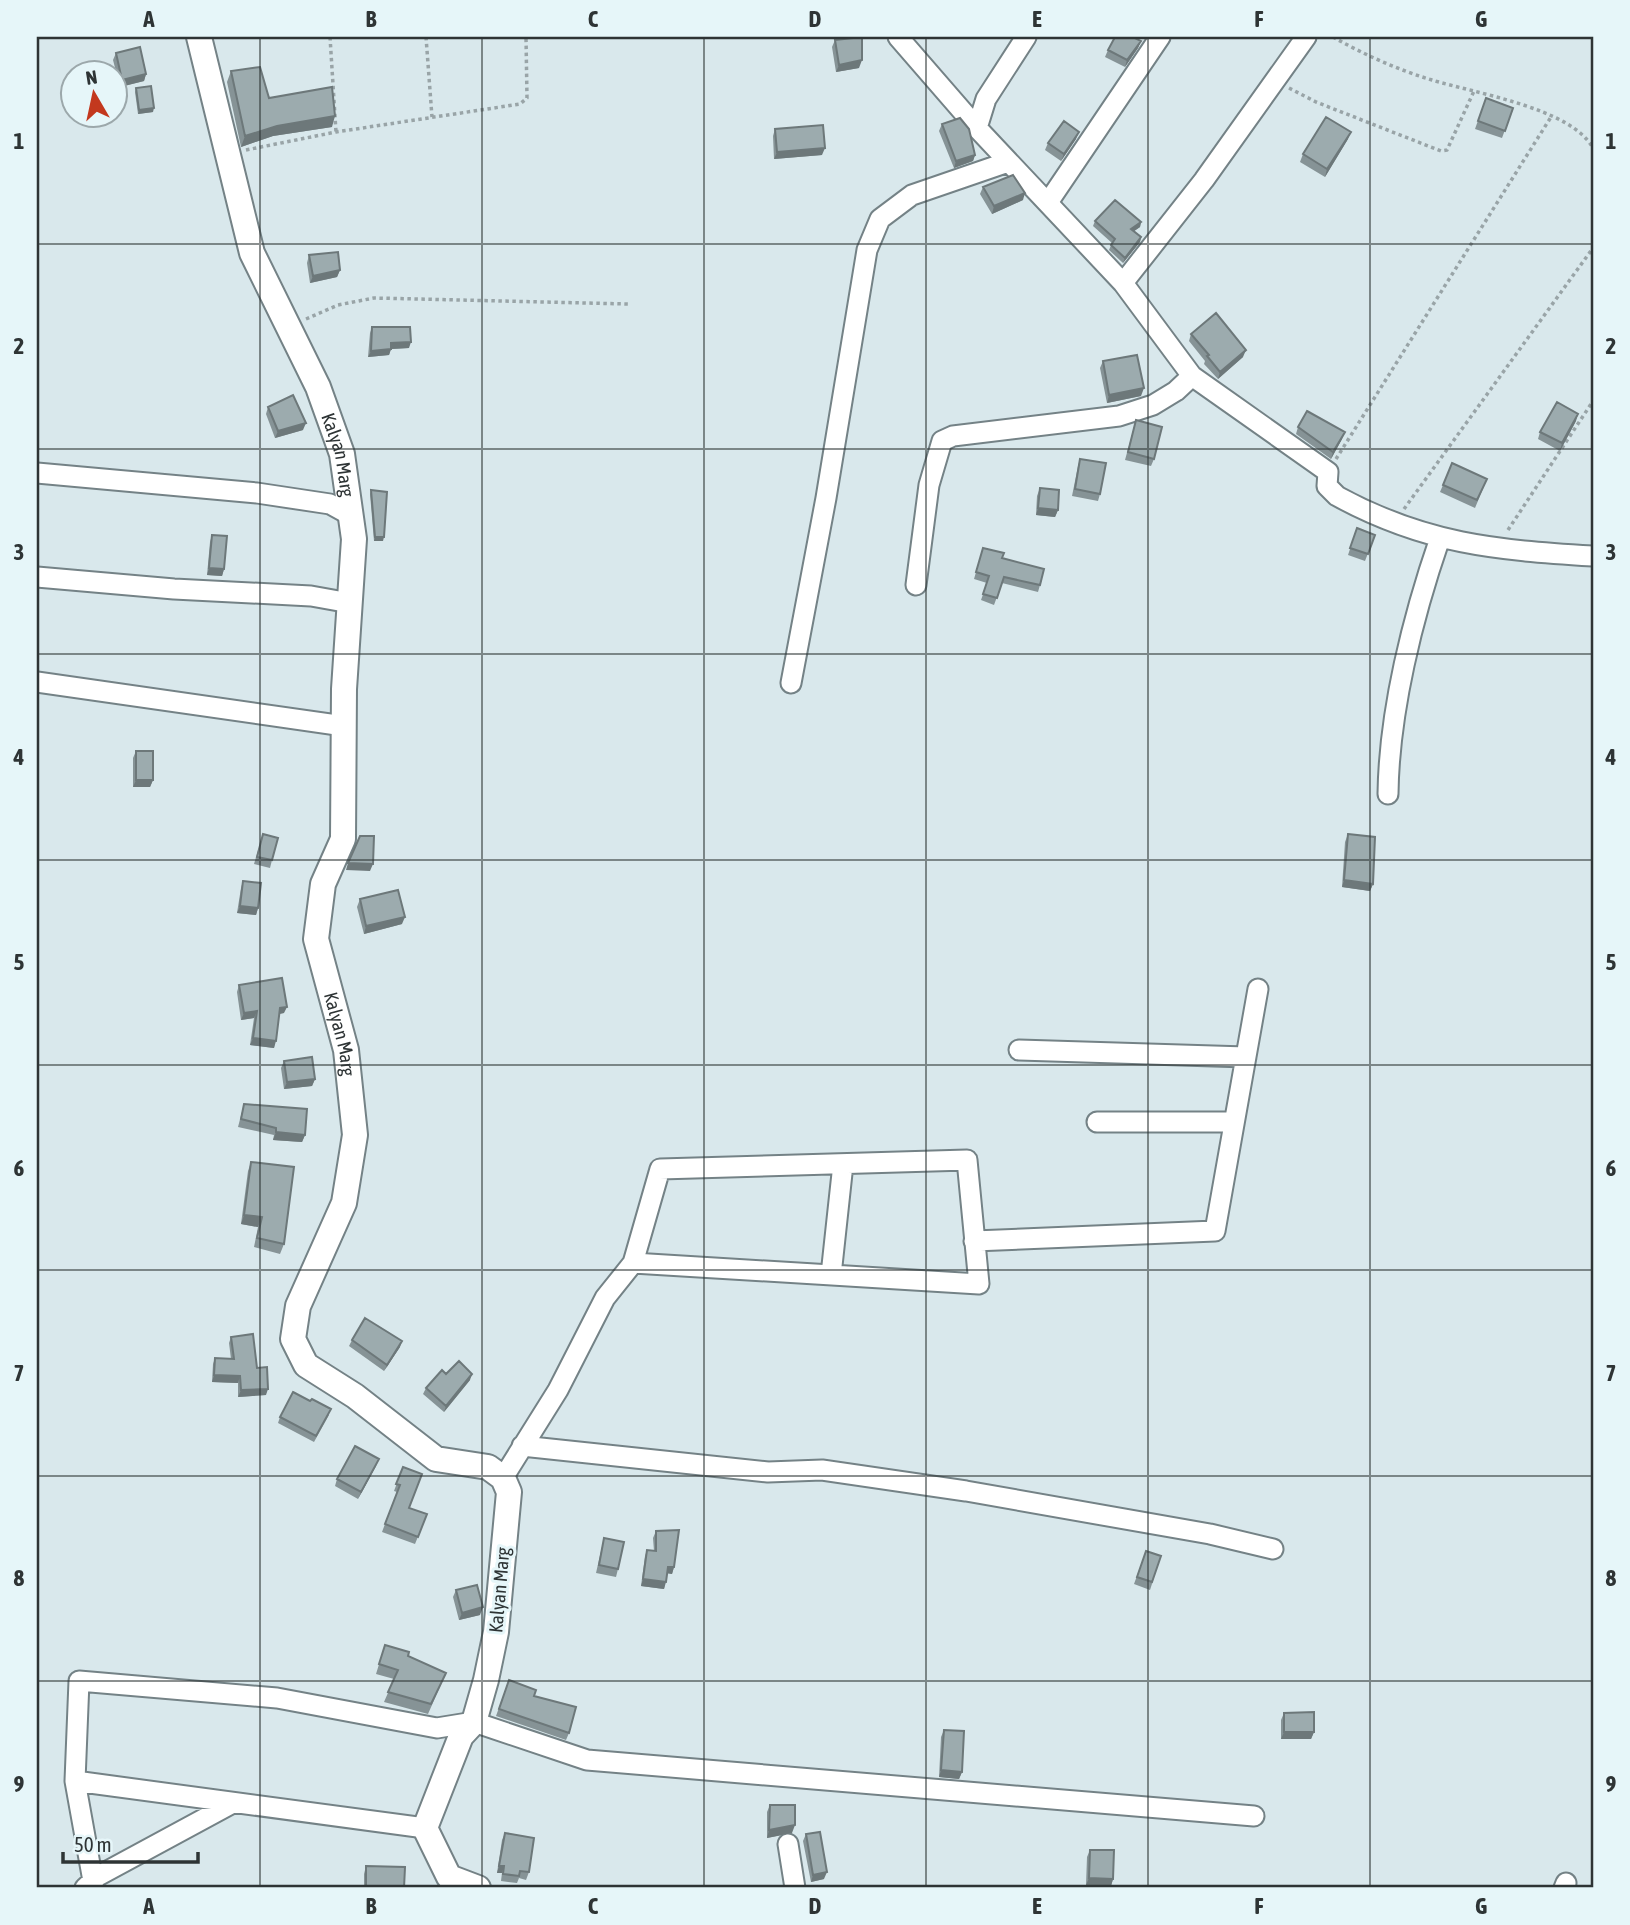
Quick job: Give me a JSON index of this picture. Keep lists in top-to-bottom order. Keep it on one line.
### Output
{"streets":{"street":["Kalyan Marg"]},"scale_bar":"50 m","north":"top","grid":{"columns":["A","B","C","D","E","F","G"],"rows":["1","2","3","4","5","6","7","8","9"]}}
